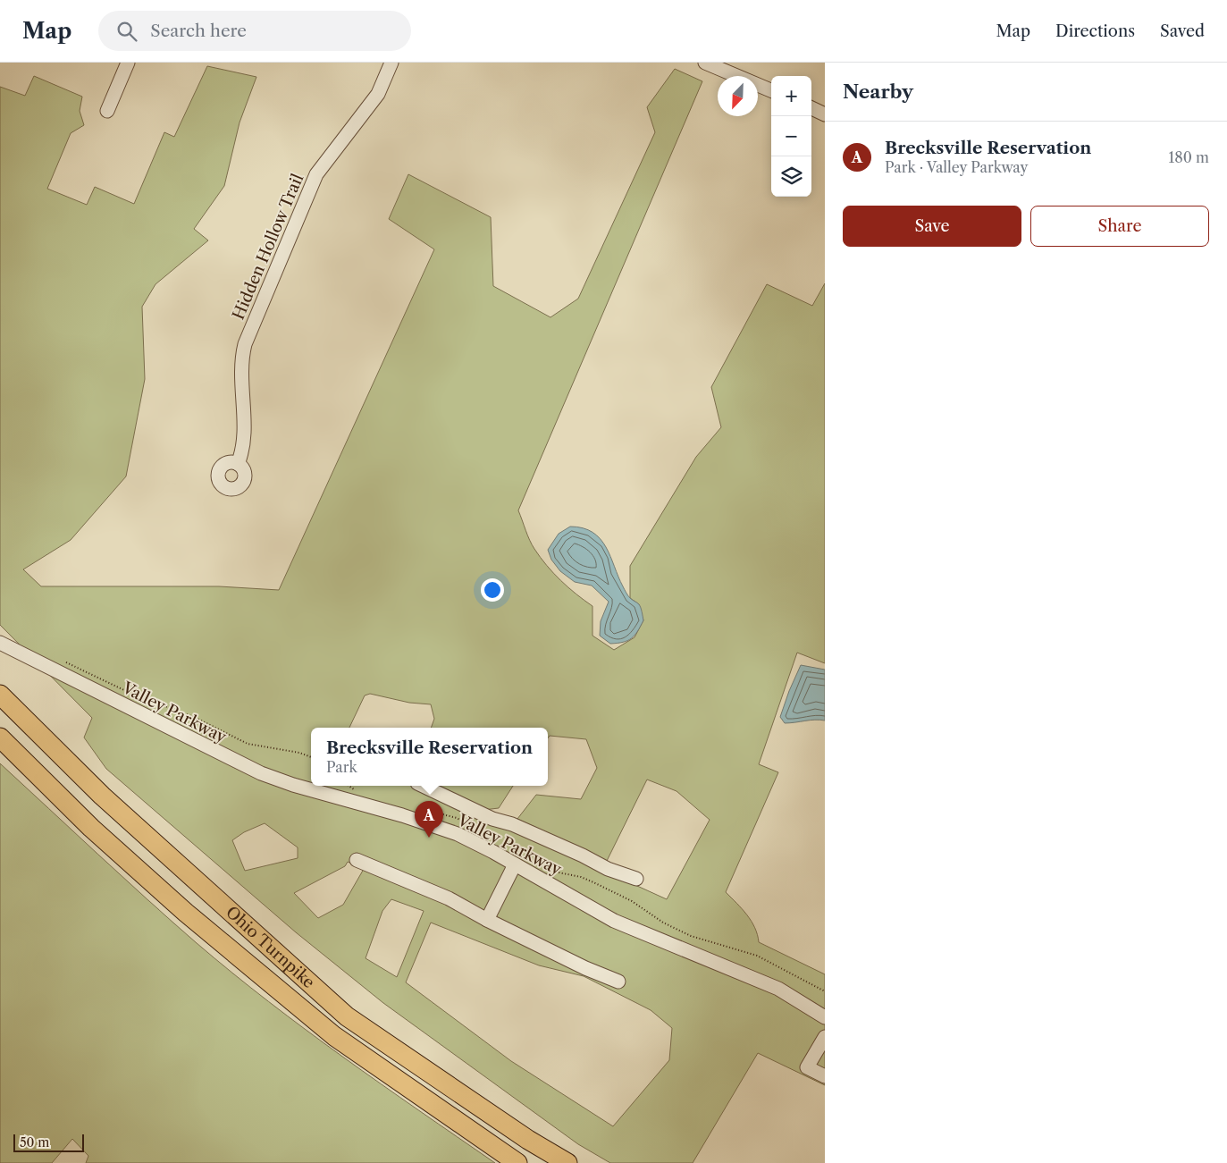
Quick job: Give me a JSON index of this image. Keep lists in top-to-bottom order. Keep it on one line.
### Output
{"streets":{"highway":["Ohio Turnpike"],"street":["Hidden Hollow Trail","Valley Parkway"]},"scale_bar":"50 m","north":"bottom left","page":{"header":"Map","search":"Search here","nav":["Map","Directions","Saved"],"heading":"Nearby","map_buttons":["+","−"],"list":[{"mark":"A","name":"Brecksville Reservation","note":"Park · Valley Parkway","value":"180 m"}],"buttons":["Save","Share"],"popup":["Brecksville Reservation","Park"],"pins":"A","scale":"50 m"}}
